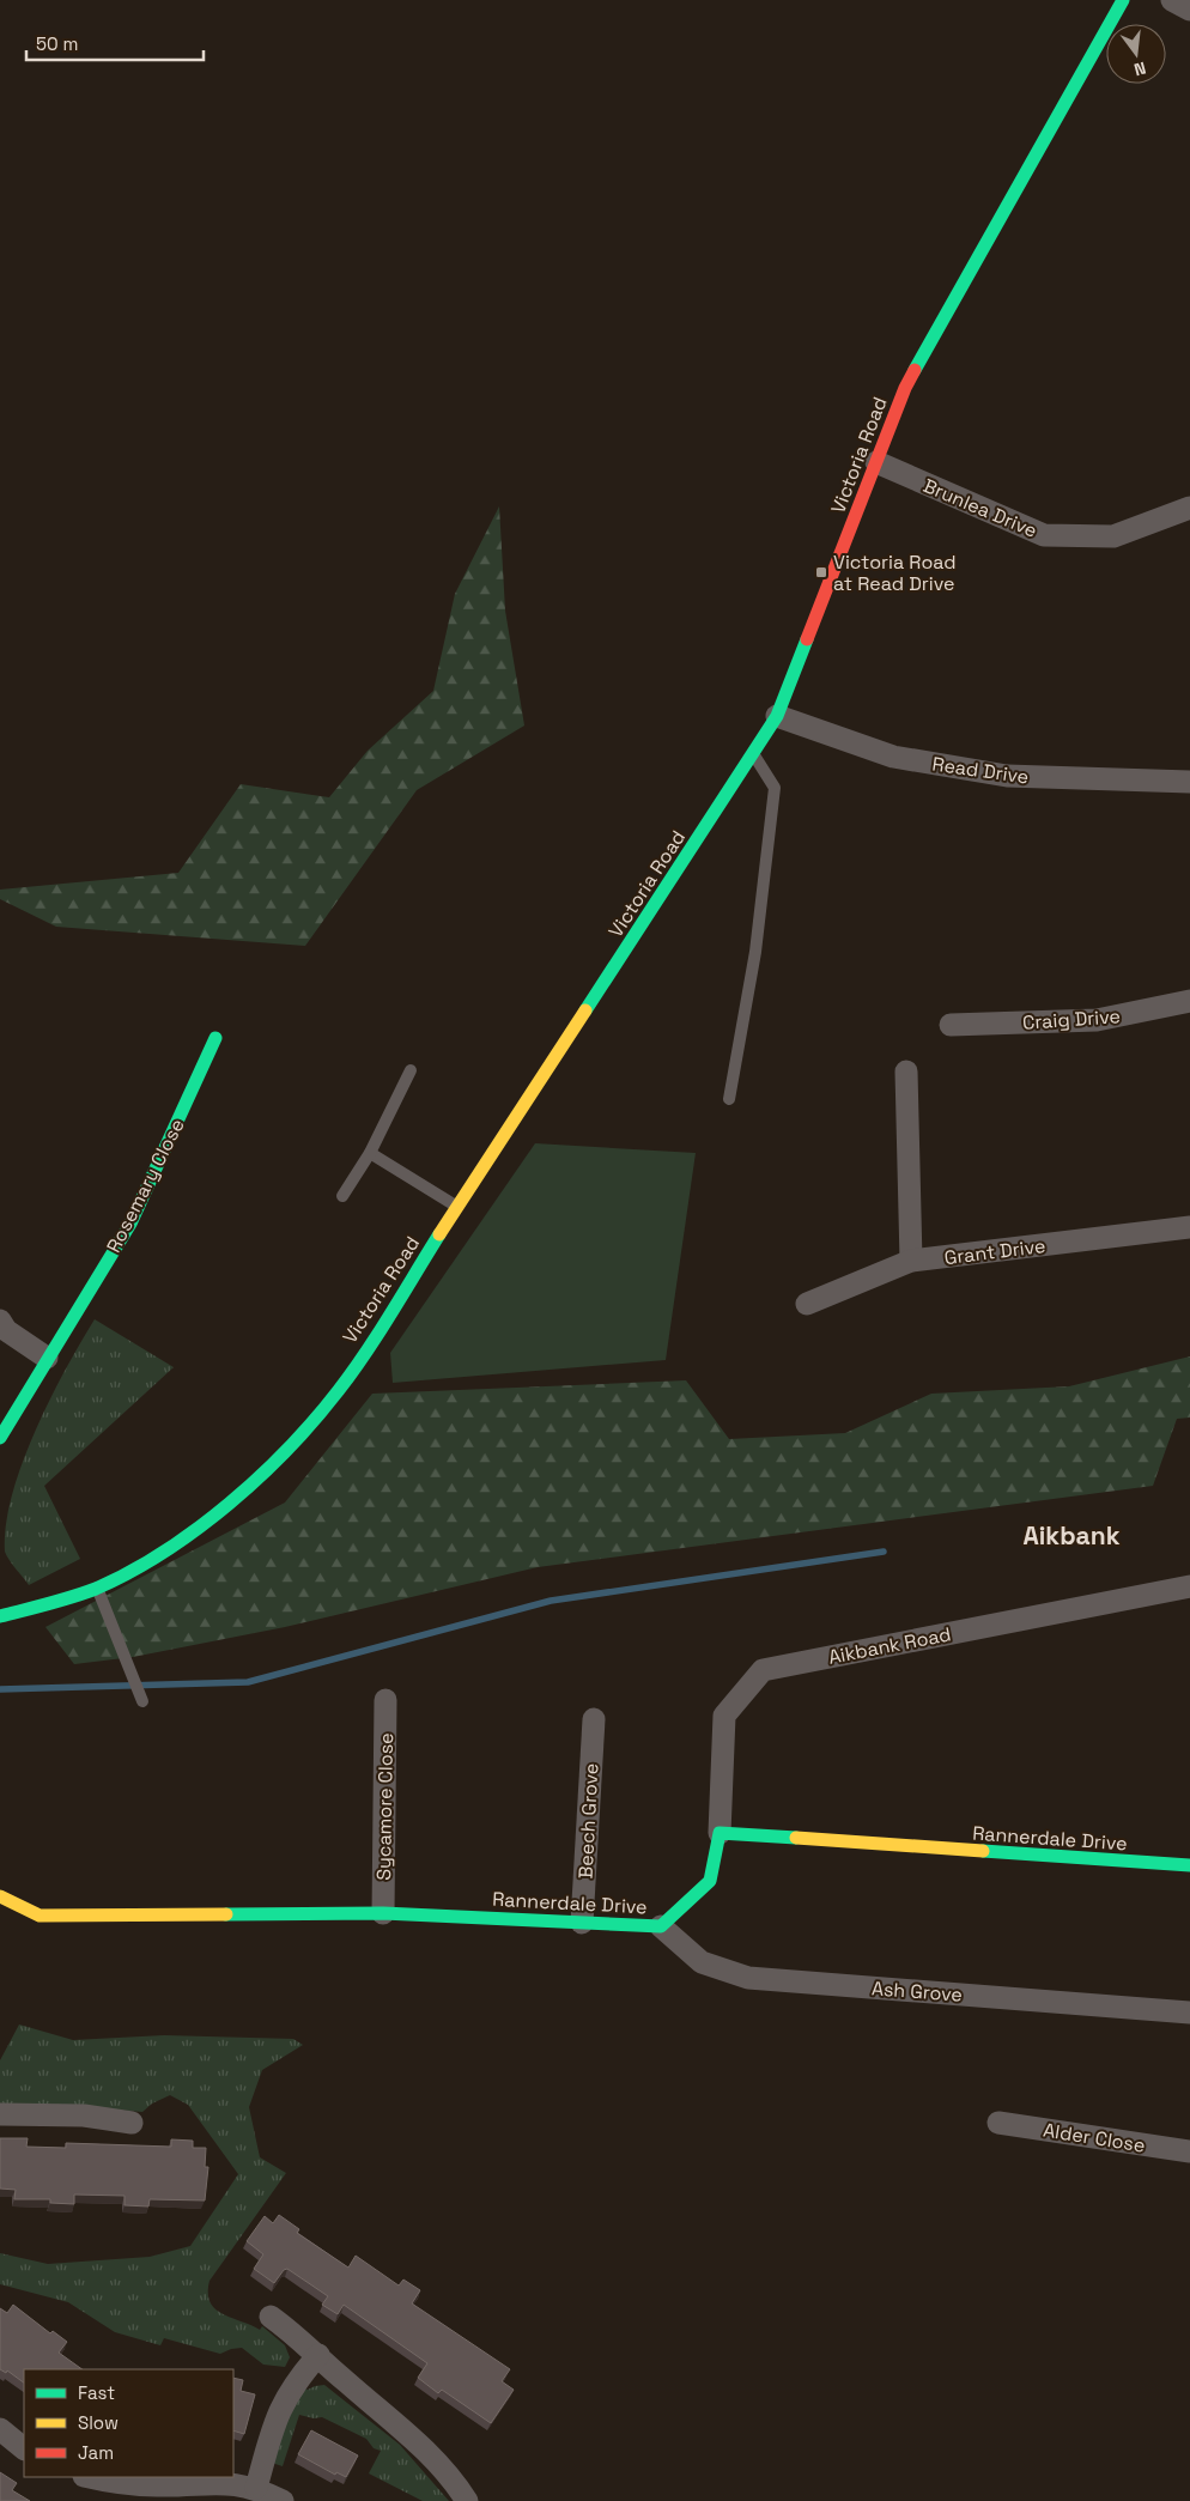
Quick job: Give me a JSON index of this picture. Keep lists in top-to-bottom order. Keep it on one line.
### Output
{"streets":{"street":["Victoria Road","Brunlea Drive","Read Drive","Craig Drive","Rosemary Close","Grant Drive","Aikbank Road","Sycamore Close","Beech Grove","Rannerdale Drive","Ash Grove","Alder Close"]},"crossings":[["Victoria Road","Brunlea Drive"],["Victoria Road","Read Drive"],["Aikbank Road","Rannerdale Drive"],["Sycamore Close","Rannerdale Drive"],["Beech Grove","Rannerdale Drive"],["Rannerdale Drive","Ash Grove"]],"districts":["Aikbank"],"places":{"transit":["Victoria Road at Read Drive"]},"legend":["Fast","Slow","Jam"],"scale_bar":"50 m","north":"bottom"}
